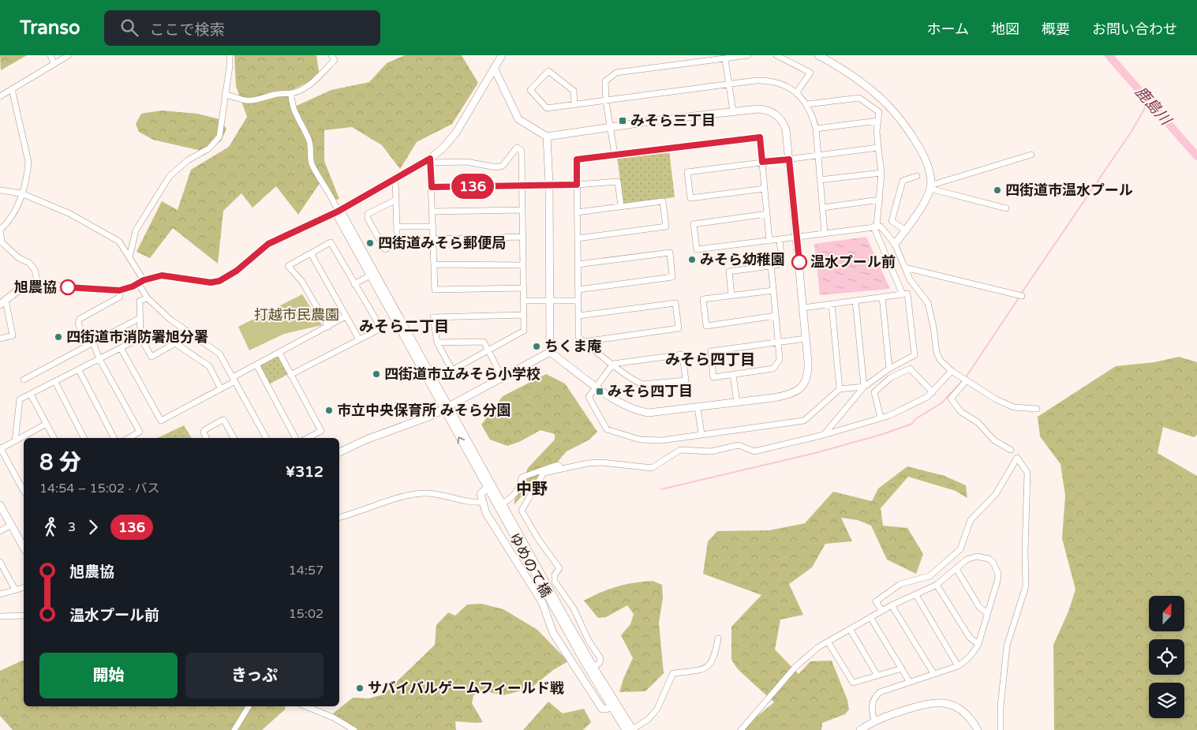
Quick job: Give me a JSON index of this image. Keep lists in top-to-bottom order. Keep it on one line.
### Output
{"streets":{"street":["ゆめのて橋"]},"districts":["みそら二丁目","みそら四丁目","中野"],"water":["鹿島川"],"parks":["打越市民農園"],"places":{"transit":["みそら三丁目","みそら四丁目"],"other":["四街道市温水プール","四街道みそら郵便局","みそら幼稚園","温水プール前","旭農協","四街道市消防署旭分署","ちくま庵","四街道市立みそら小学校","市立中央保育所 みそら分園","サバイバルゲームフィールド戦"]},"lines":["bus line 136"],"north":"top","page":{"header":"Transo","search":"ここで検索","nav":["ホーム","地図","概要","お問い合わせ"],"on_map":"136","heading":["8 分","14:54 – 15:02 · バス","¥312"],"legs":["3","136"],"list":[{"name":"旭農協","value":"14:57"},{"name":"温水プール前","value":"15:02"}],"buttons":["開始","きっぷ"]}}
